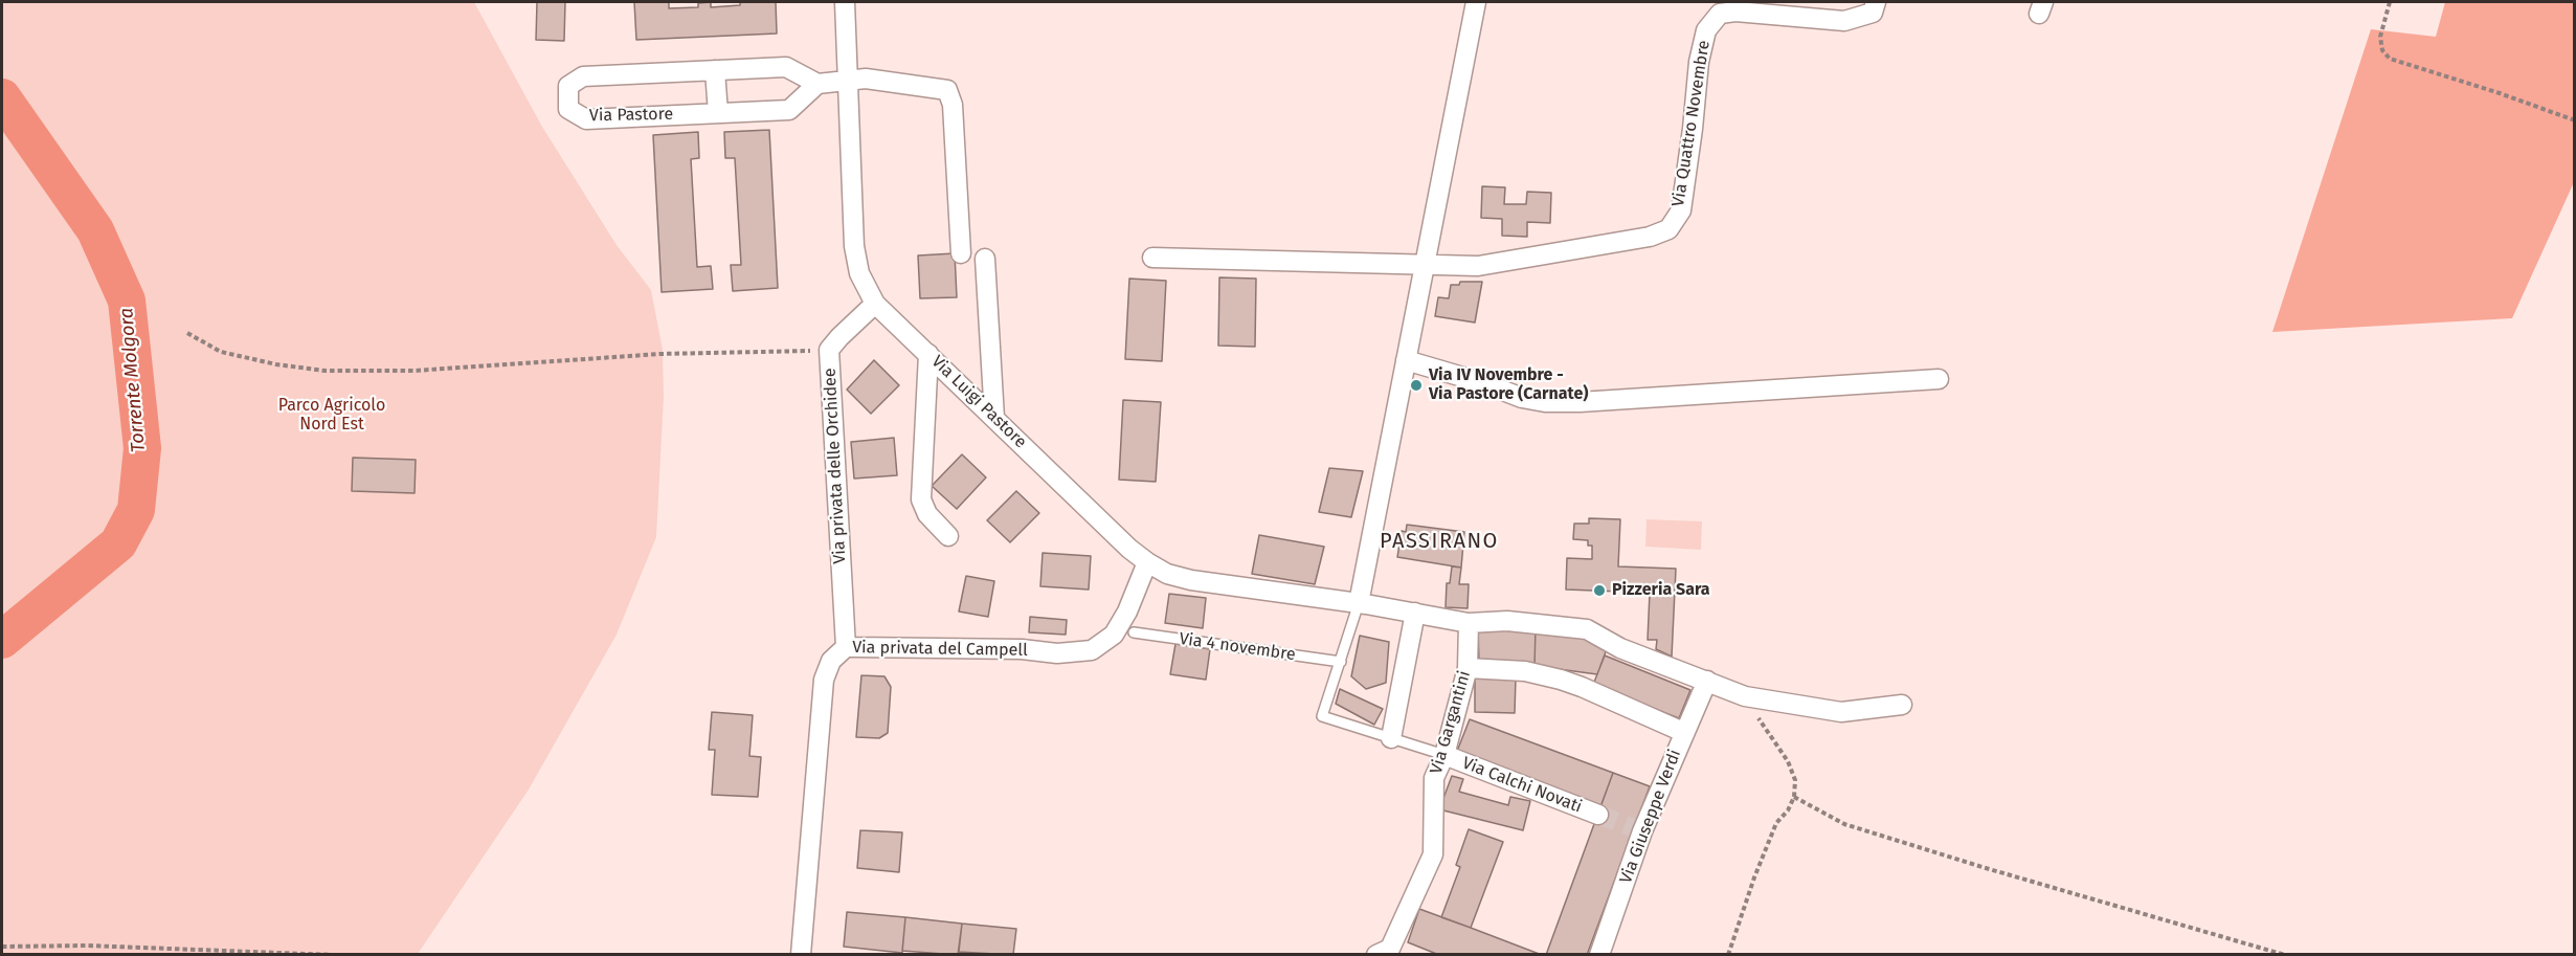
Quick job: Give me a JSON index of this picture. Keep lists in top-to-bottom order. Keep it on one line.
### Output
{"streets":{"street":["Via Pastore","Via Quattro Novembre","Via Luigi Pastore","Via privata delle Orchidee","Via privata del Campell","Via Gargantini","Via Calchi Novati","Via Giuseppe Verdi"],"lane":["Via 4 novembre"]},"crossings":[["Via Luigi Pastore","Via privata delle Orchidee"],["Via Luigi Pastore","Via privata del Campell"],["Via privata delle Orchidee","Via privata del Campell"],["Via 4 novembre","Via Calchi Novati"],["Via Gargantini","Via Calchi Novati"]],"districts":["PASSIRANO"],"water":["Torrente Molgora"],"parks":["Parco Agricolo Nord Est"],"places":["Via IV Novembre - Via Pastore (Carnate)","Pizzeria Sara"]}
